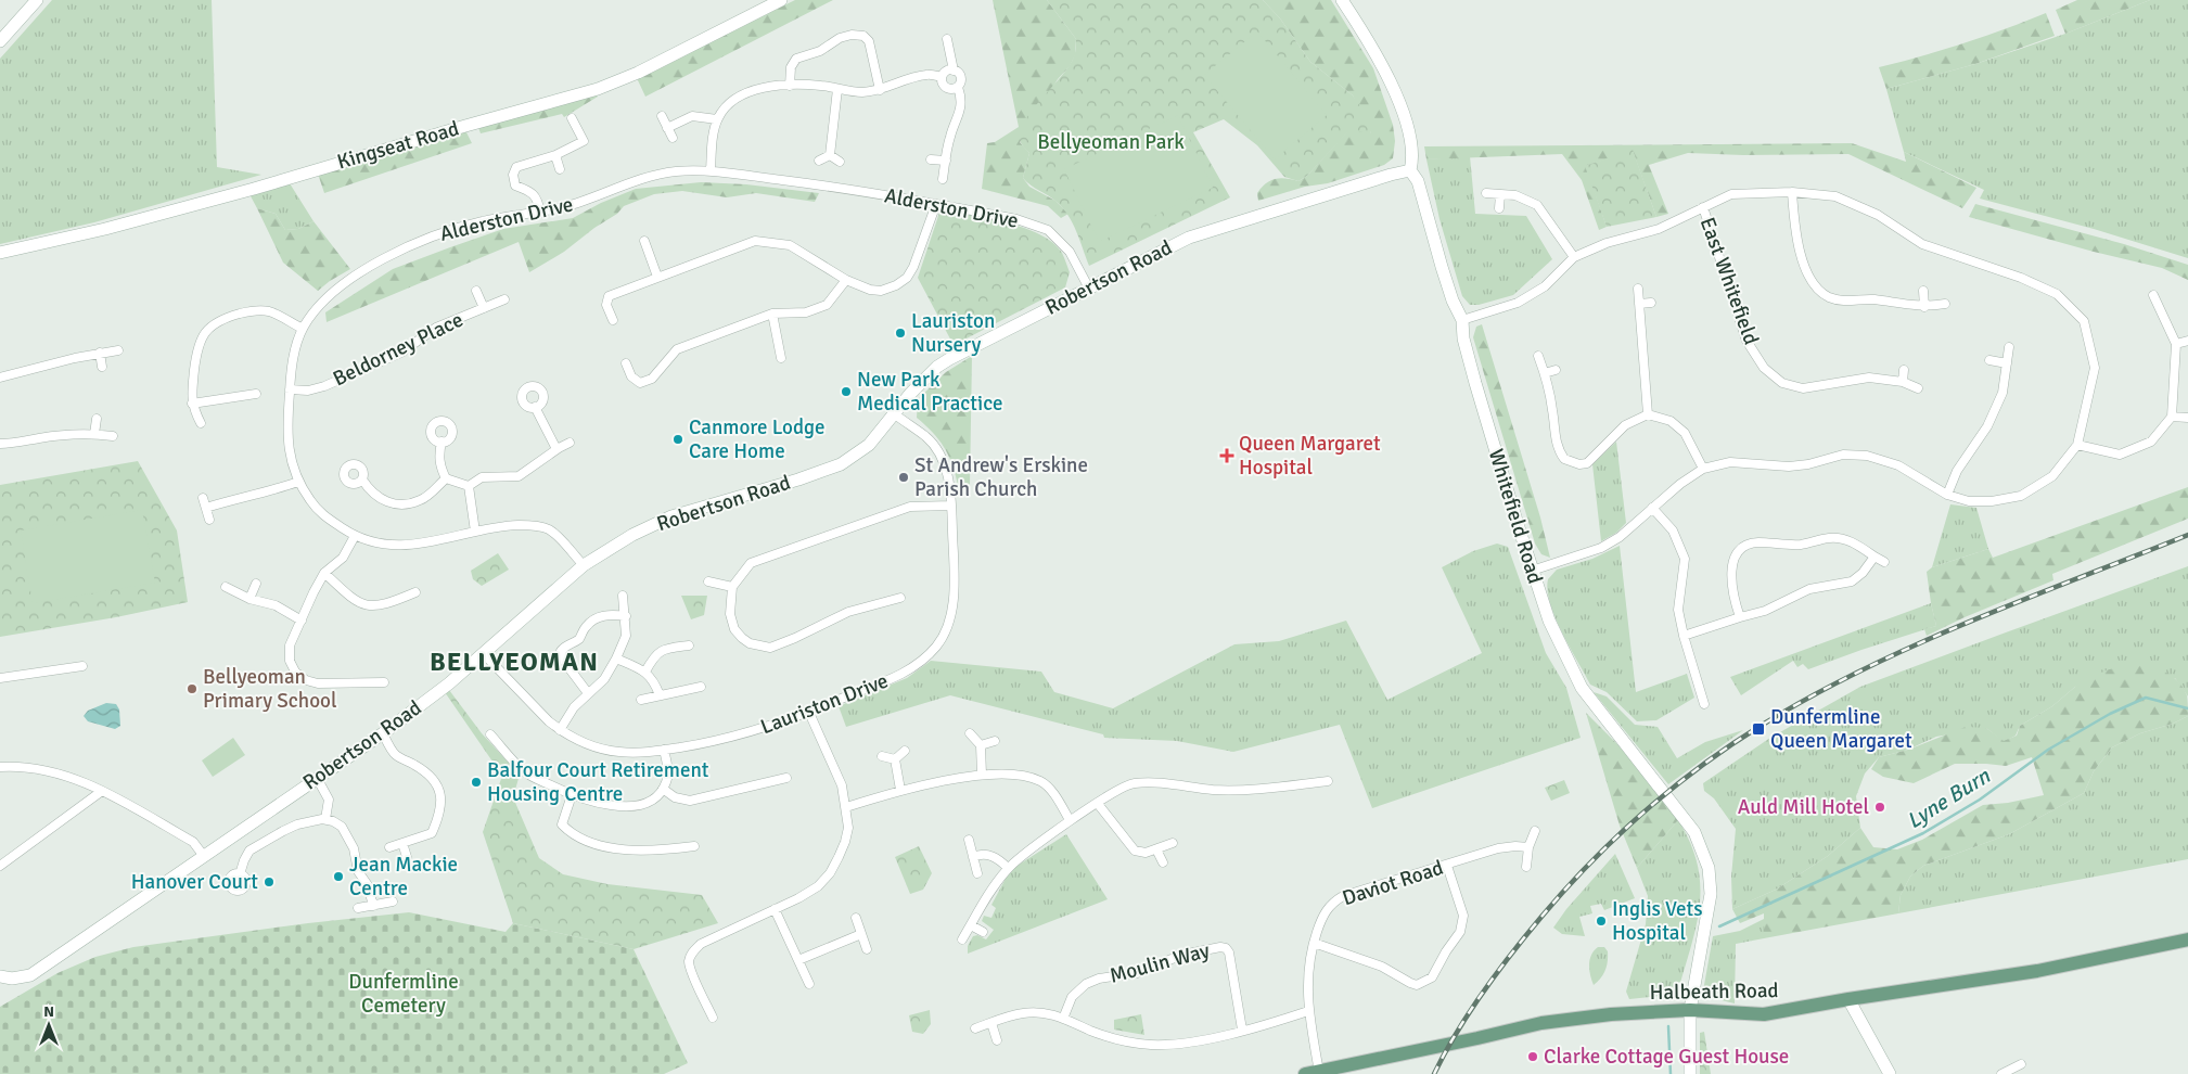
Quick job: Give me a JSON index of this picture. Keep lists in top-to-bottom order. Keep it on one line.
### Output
{"streets":{"main road":["Halbeath Road"],"street":["Kingseat Road","Alderston Drive","Robertson Road","East Whitefield","Beldorney Place","Whitefield Road","Lauriston Drive","Daviot Road","Moulin Way"]},"crossings":[["Alderston Drive","Robertson Road"],["Alderston Drive","Beldorney Place"],["Robertson Road","Whitefield Road"],["Robertson Road","Lauriston Drive"],["Whitefield Road","Halbeath Road"],["Daviot Road","Halbeath Road"]],"districts":["BELLYEOMAN"],"water":["Lyne Burn"],"parks":["Bellyeoman Park","Dunfermline Cemetery"],"places":{"other":["Lauriston Nursery","New Park Medical Practice","Canmore Lodge Care Home","St Andrew's Erskine Parish Church","Bellyeoman Primary School","Balfour Court Retirement Housing Centre","Auld Mill Hotel","Jean Mackie Centre","Hanover Court","Inglis Vets Hospital","Clarke Cottage Guest House"],"health":["Queen Margaret Hospital"],"transit":["Dunfermline Queen Margaret"]},"north":"top"}
